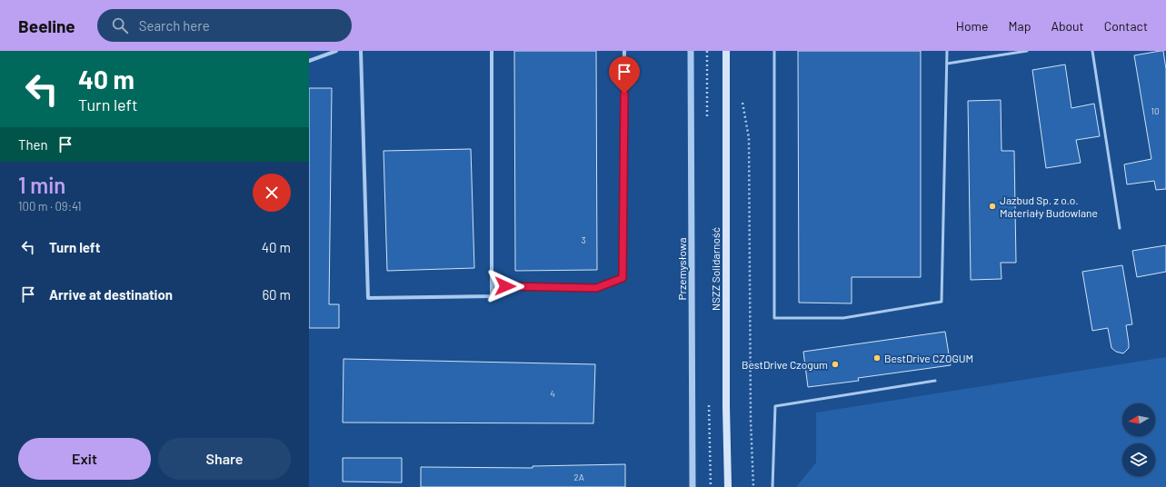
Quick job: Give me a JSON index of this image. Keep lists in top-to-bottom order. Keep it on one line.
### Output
{"streets":{"main road":["NSZZ Solidarność"],"street":["Przemysłowa"]},"places":["Jazbud Sp. z o.o. Materiały Budowlane","BestDrive CZOGUM","BestDrive Czogum"],"house_numbers":["10","3","4","2A"],"north":"left","page":{"header":"Beeline","search":"Search here","nav":["Home","Map","About","Contact"],"turn":["40 m","Turn left"],"then":"Then","heading":["1 min","100 m · 09:41"],"list":[{"name":"Turn left","value":"40 m"},{"name":"Arrive at destination","value":"60 m"}],"buttons":["Exit","Share"]}}
